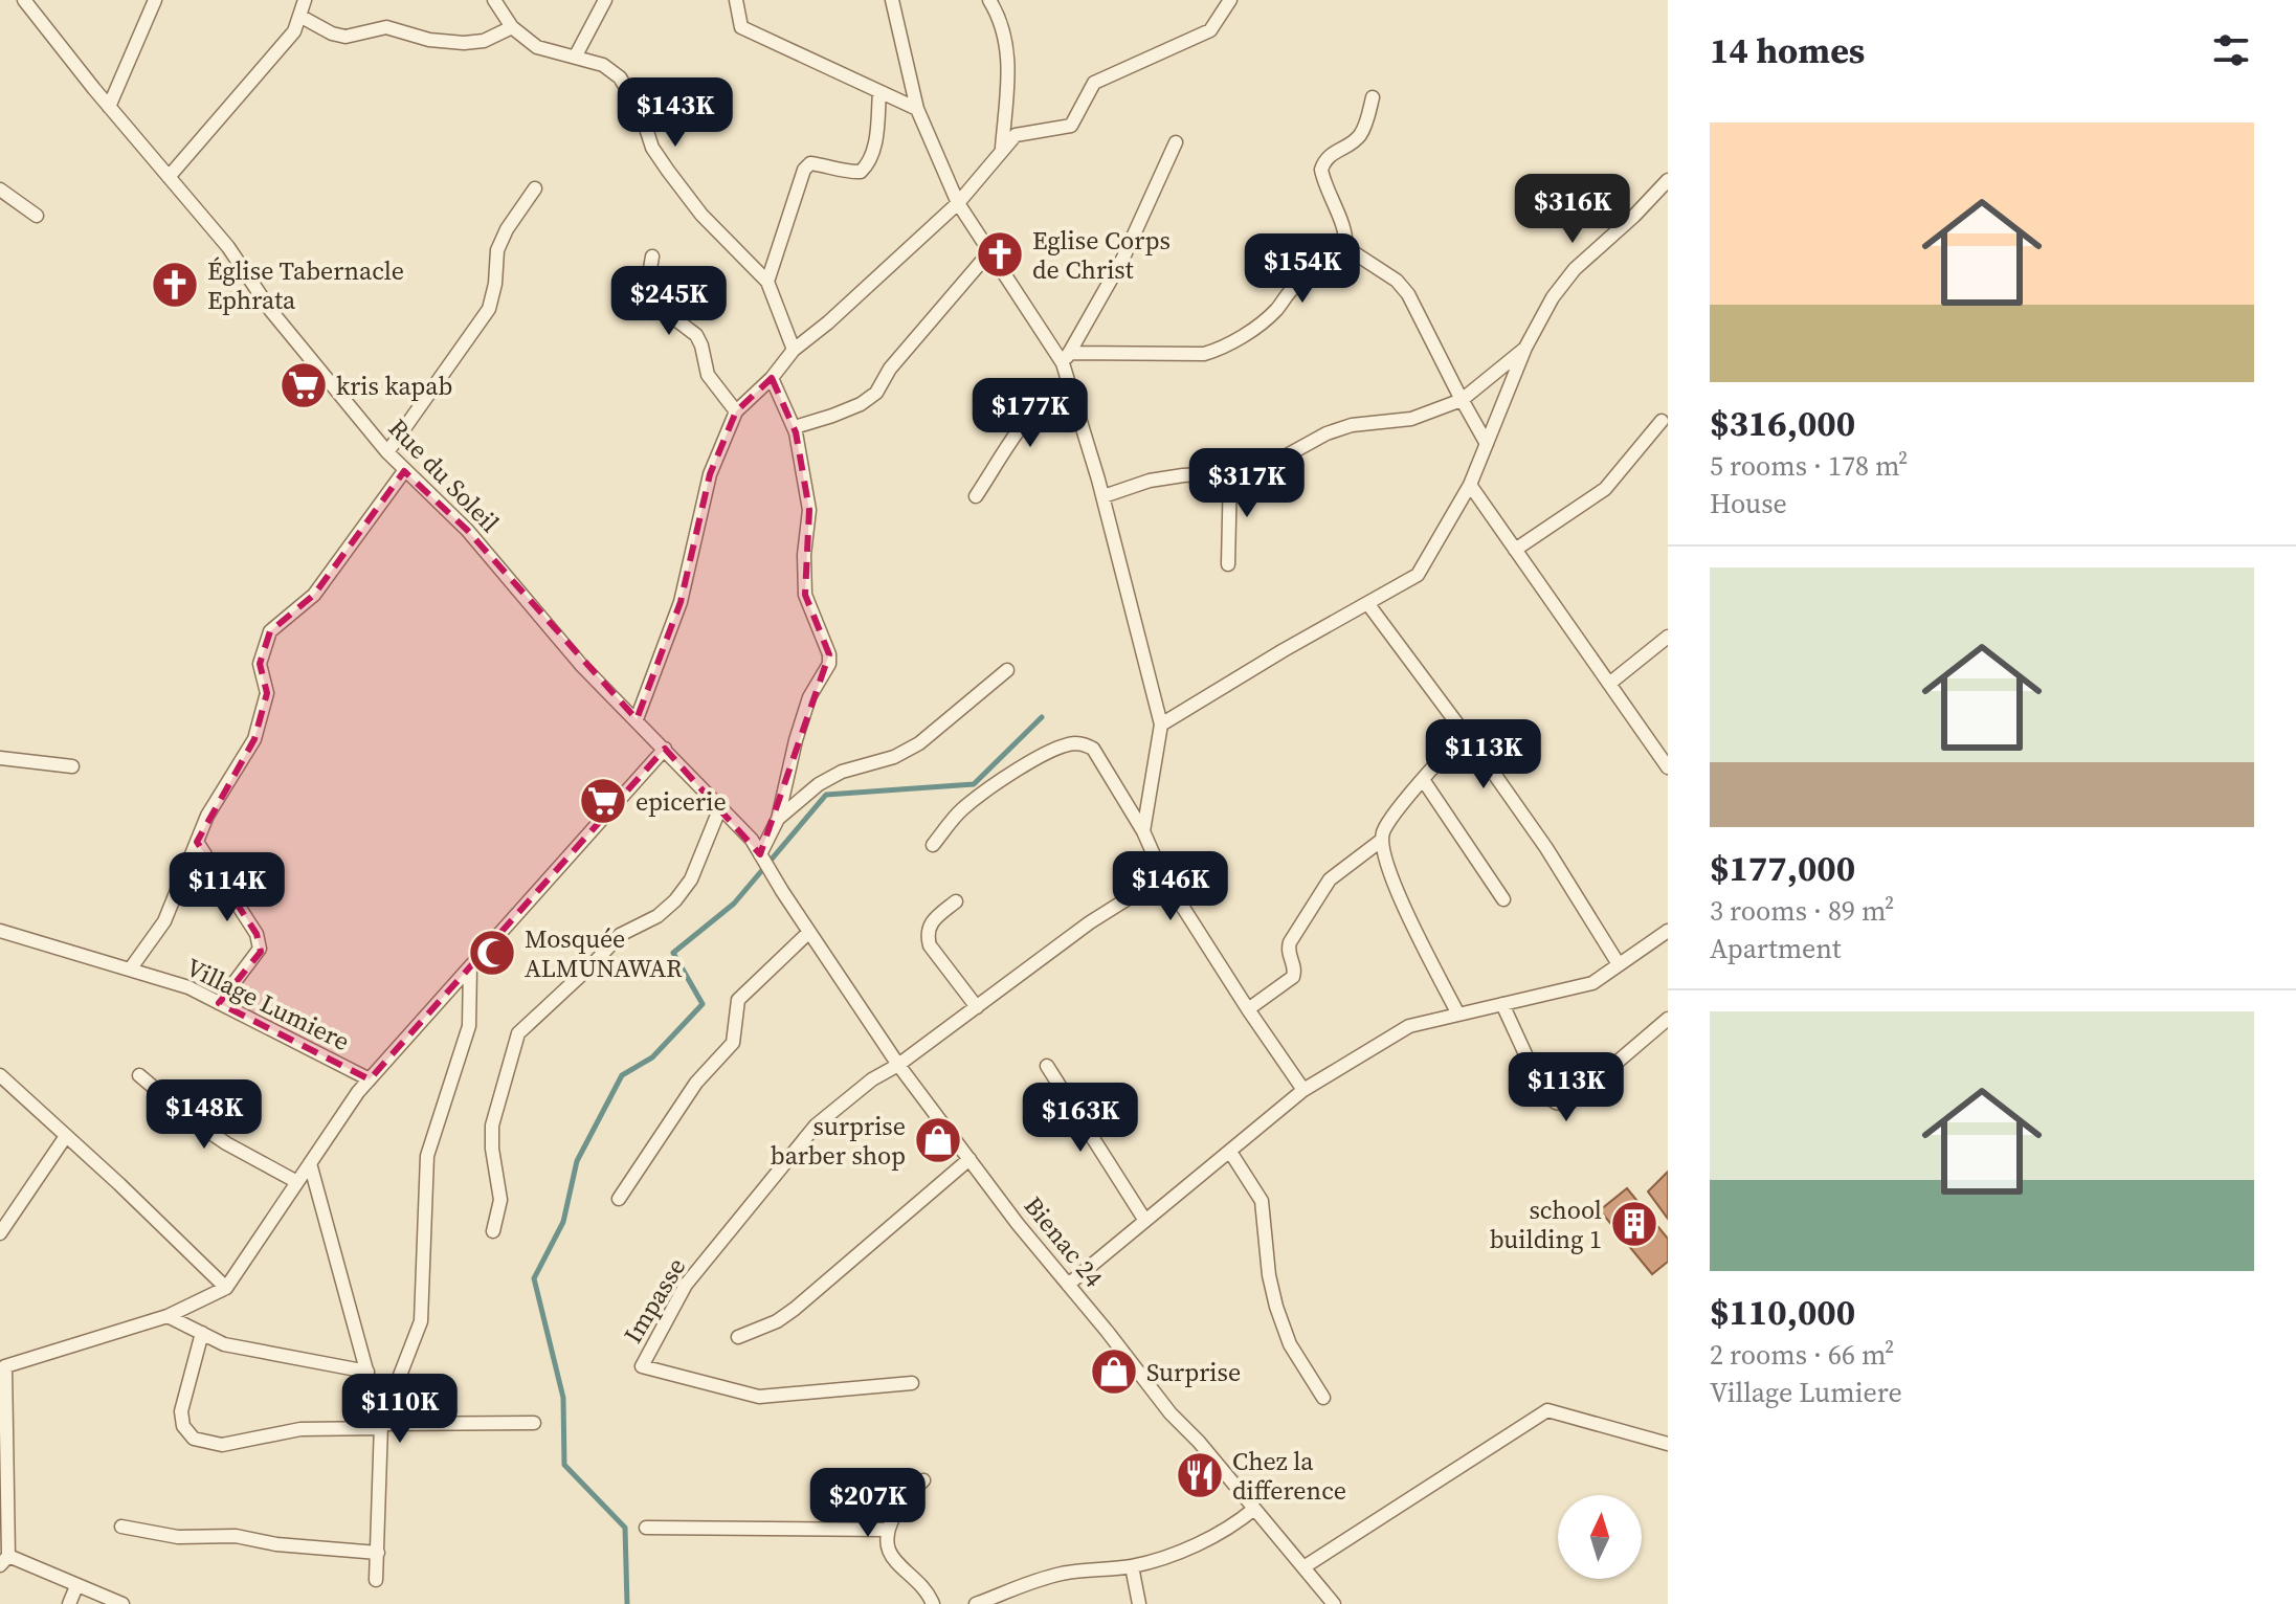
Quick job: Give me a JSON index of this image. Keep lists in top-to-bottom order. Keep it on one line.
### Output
{"streets":{"street":["Rue du Soleil","Village Lumiere","Bienac 24","Impasse"]},"crossings":[["Rue du Soleil","Bienac 24"],["Bienac 24","Impasse"]],"places":{"church":["Eglise Corps de Christ","Église Tabernacle Ephrata"],"supermarket":["kris kapab","epicerie"],"mosque":["Mosquée ALMUNAWAR"],"shop":["surprise barber shop","Surprise"],"building":["school building 1"],"restaurant":["Chez la difference"]},"north":"top","page":{"heading":"14 homes","price":["$143K","$316K","$154K","$245K","$177K","$317K","$113K","$146K","$114K","$113K","$148K","$163K","$110K","$207K"],"list":[{"name":"$316,000","note":"5 rooms · 178 m² · House"},{"name":"$177,000","note":"3 rooms · 89 m² · Apartment"},{"name":"$110,000","note":"2 rooms · 66 m² · Village Lumiere"}]}}
